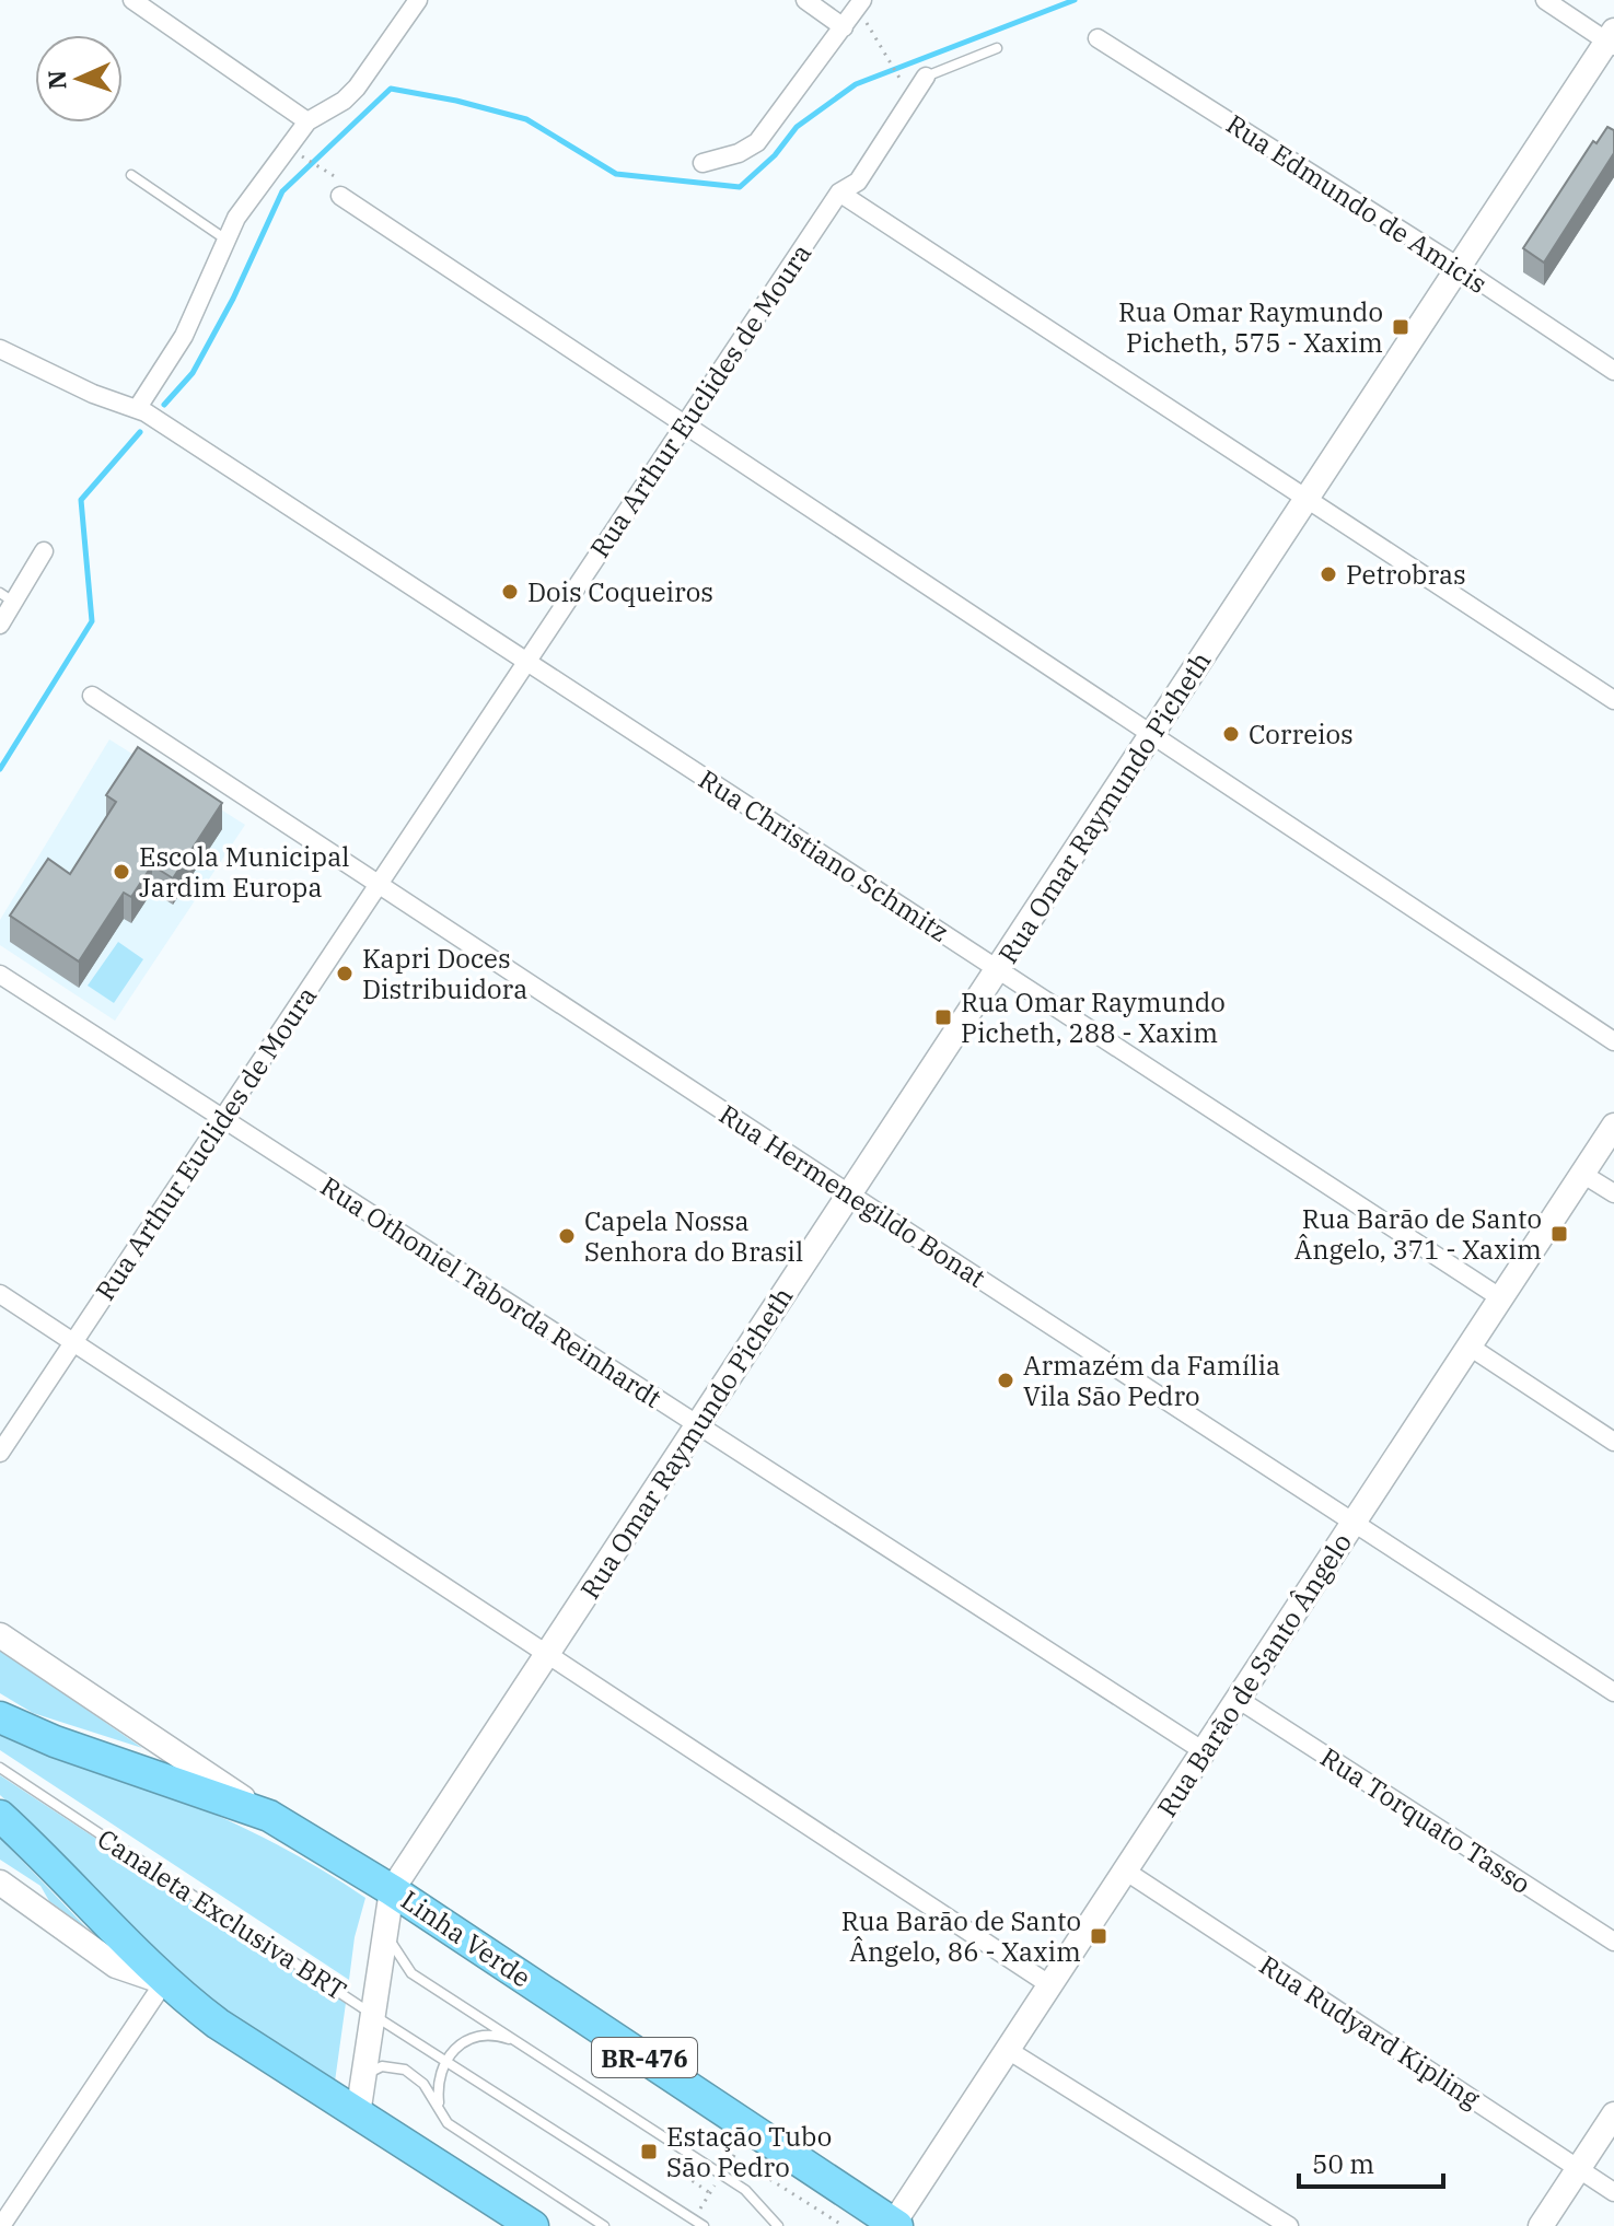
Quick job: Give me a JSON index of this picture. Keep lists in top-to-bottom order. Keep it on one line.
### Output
{"streets":{"highway":["Linha Verde","BR-476"],"main road":["Rua Omar Raymundo Picheth","Rua Barão de Santo Ângelo"],"street":["Rua Edmundo de Amicis","Rua Arthur Euclides de Moura","Rua Christiano Schmitz","Rua Hermenegildo Bonat","Rua Othoniel Taborda Reinhardt","Rua Torquato Tasso","Rua Rudyard Kipling"],"lane":["Canaleta Exclusiva BRT"]},"crossings":[["Rua Edmundo de Amicis","Rua Omar Raymundo Picheth"],["Rua Arthur Euclides de Moura","Rua Christiano Schmitz"],["Rua Arthur Euclides de Moura","Rua Hermenegildo Bonat"],["Rua Arthur Euclides de Moura","Rua Othoniel Taborda Reinhardt"],["Rua Omar Raymundo Picheth","Rua Christiano Schmitz"],["Rua Omar Raymundo Picheth","Rua Hermenegildo Bonat"],["Rua Omar Raymundo Picheth","Rua Othoniel Taborda Reinhardt"],["Rua Omar Raymundo Picheth","Linha Verde"],["Rua Christiano Schmitz","Rua Barão de Santo Ângelo"],["Rua Hermenegildo Bonat","Rua Barão de Santo Ângelo"],["Rua Othoniel Taborda Reinhardt","Rua Barão de Santo Ângelo"],["Rua Barão de Santo Ângelo","Rua Torquato Tasso"],["Rua Barão de Santo Ângelo","Linha Verde"],["Rua Barão de Santo Ângelo","Rua Rudyard Kipling"]],"places":{"transit":["Rua Omar Raymundo Picheth, 575 - Xaxim","Rua Omar Raymundo Picheth, 288 - Xaxim","Rua Barão de Santo Ângelo, 371 - Xaxim","Rua Barão de Santo Ângelo, 86 - Xaxim","Estação Tubo São Pedro"],"other":["Petrobras","Dois Coqueiros","Correios","Escola Municipal Jardim Europa","Kapri Doces Distribuidora","Capela Nossa Senhora do Brasil","Armazém da Família Vila São Pedro"]},"scale_bar":"50 m","north":"left"}
